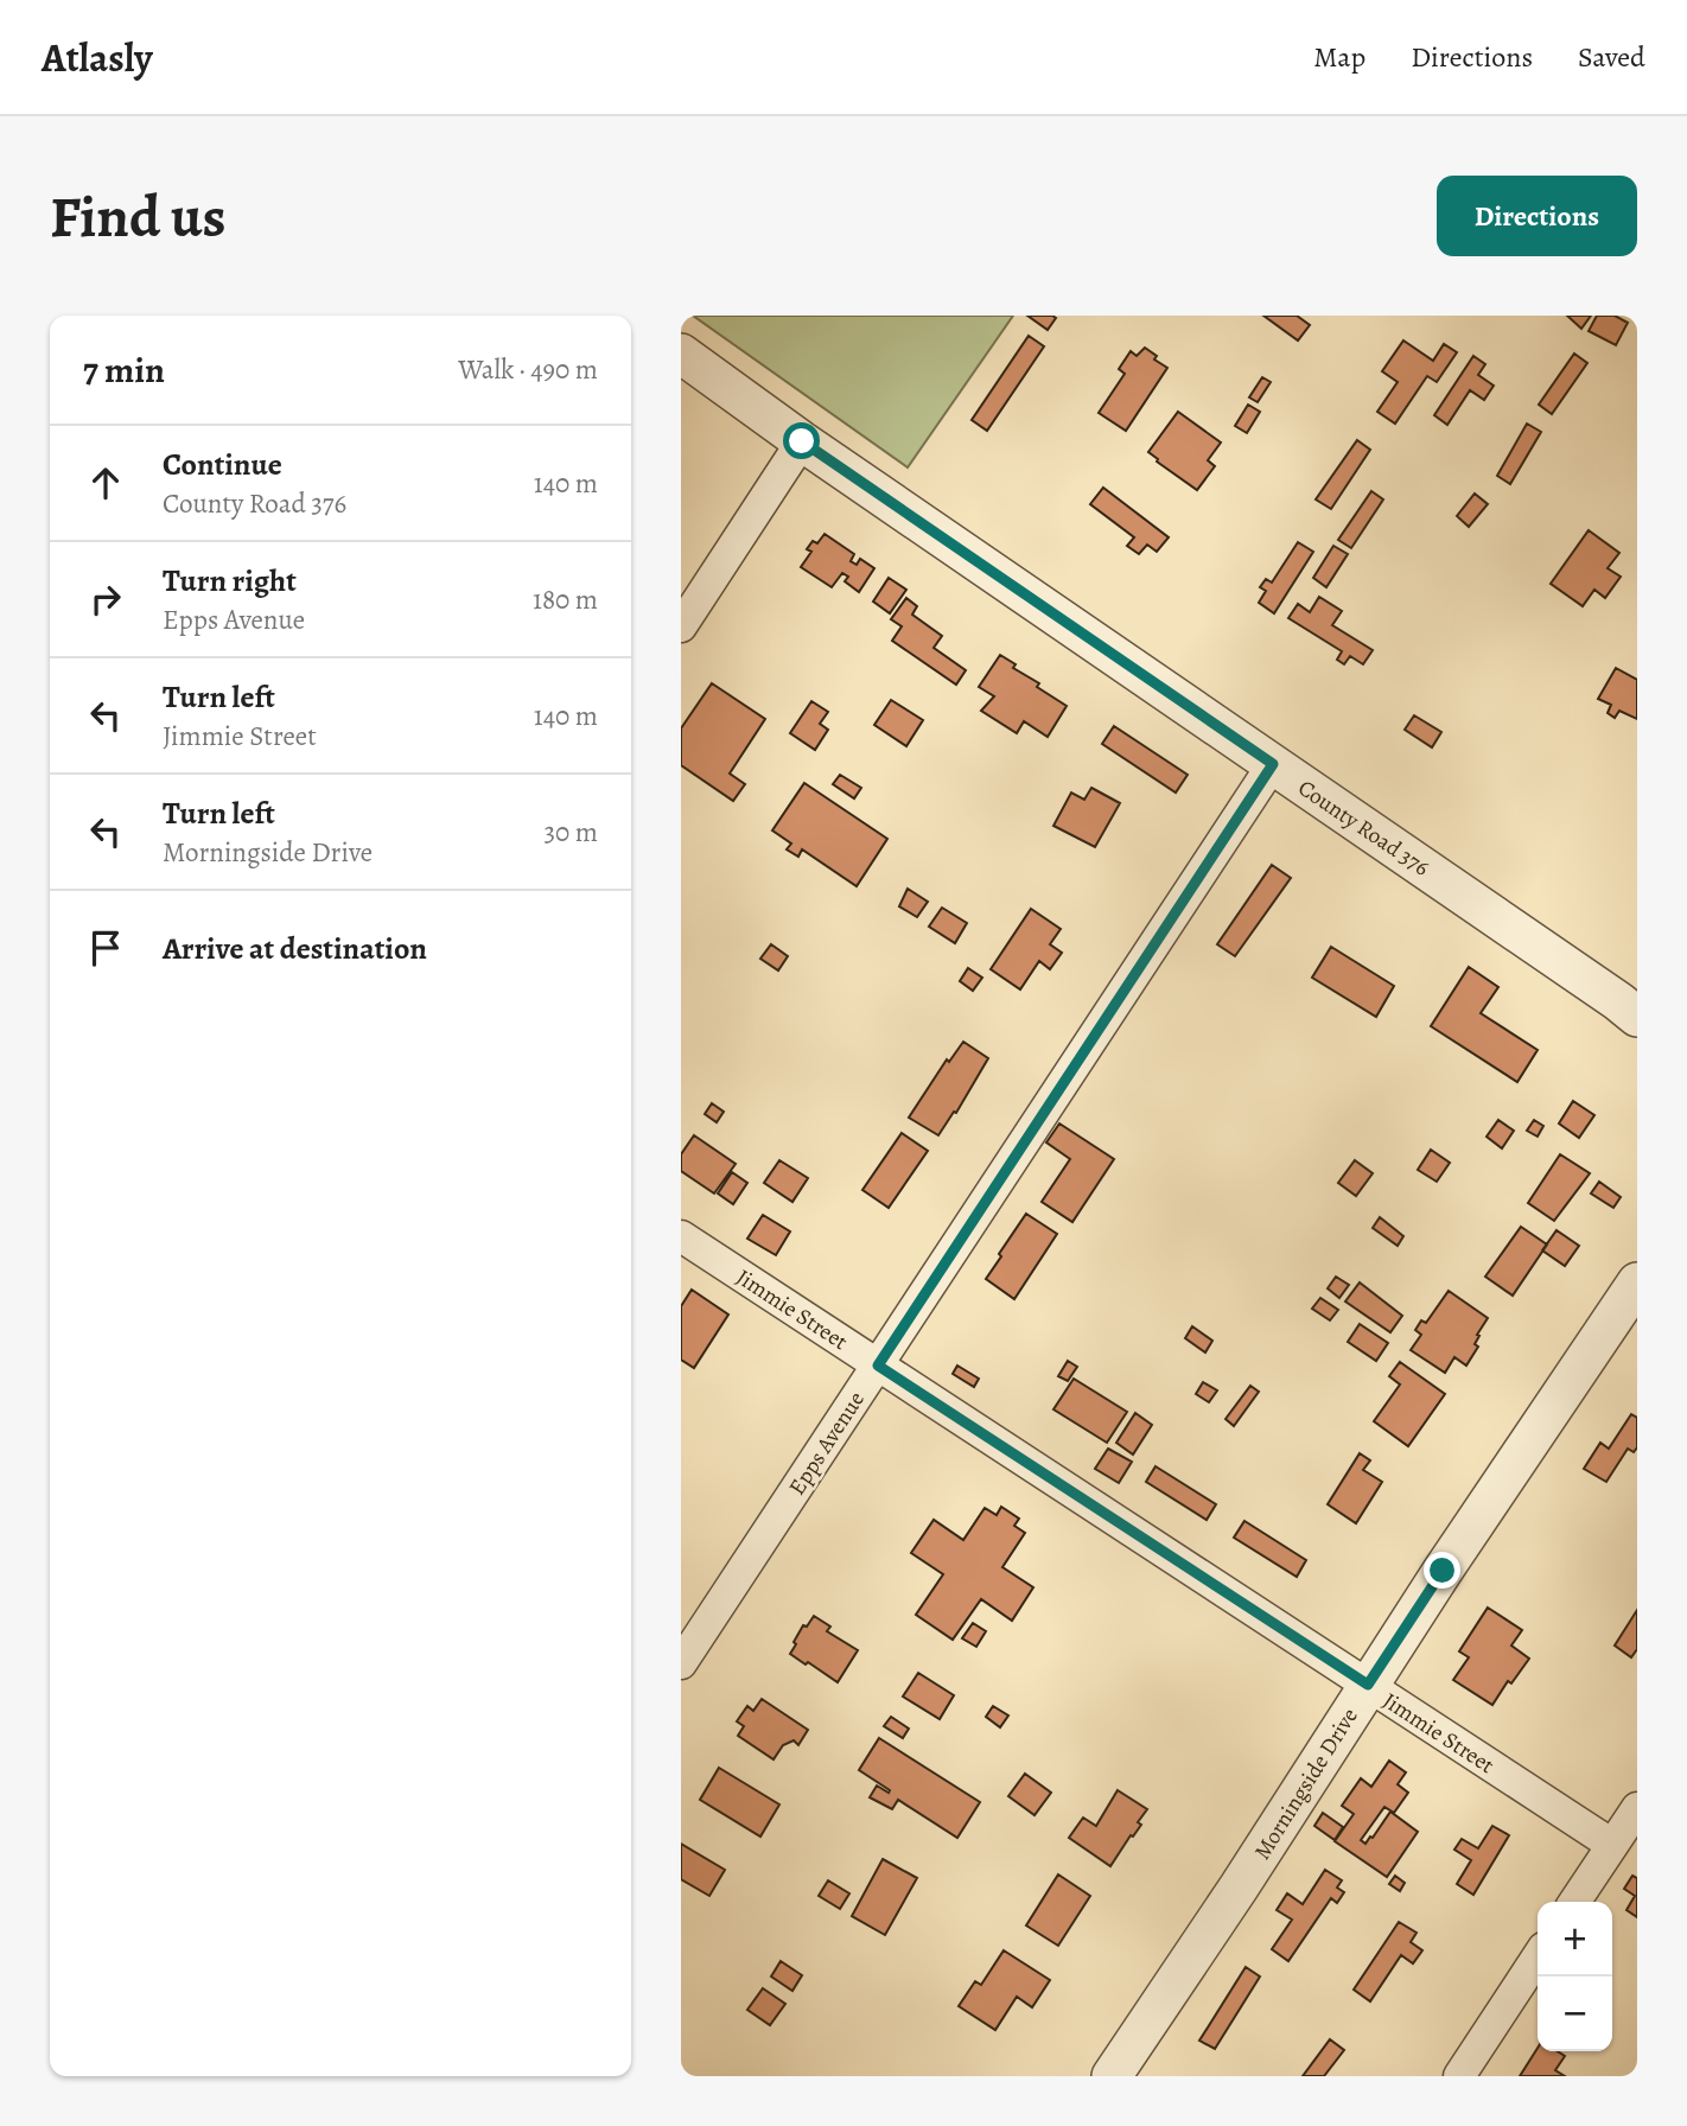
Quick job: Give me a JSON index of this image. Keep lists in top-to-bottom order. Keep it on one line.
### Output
{"streets":{"street":["County Road 376","Jimmie Street","Epps Avenue","Morningside Drive"]},"crossings":[["County Road 376","Epps Avenue"],["Jimmie Street","Epps Avenue"],["Jimmie Street","Morningside Drive"]],"page":{"header":"Atlasly","nav":["Map","Directions","Saved"],"buttons":"Directions","title":"Find us","heading":["7 min","Walk · 490 m"],"list":[["Continue","County Road 376","140 m"],["Turn right","Epps Avenue","180 m"],["Turn left","Jimmie Street","140 m"],["Turn left","Morningside Drive","30 m"],"Arrive at destination"],"map_buttons":["+","−"]}}
